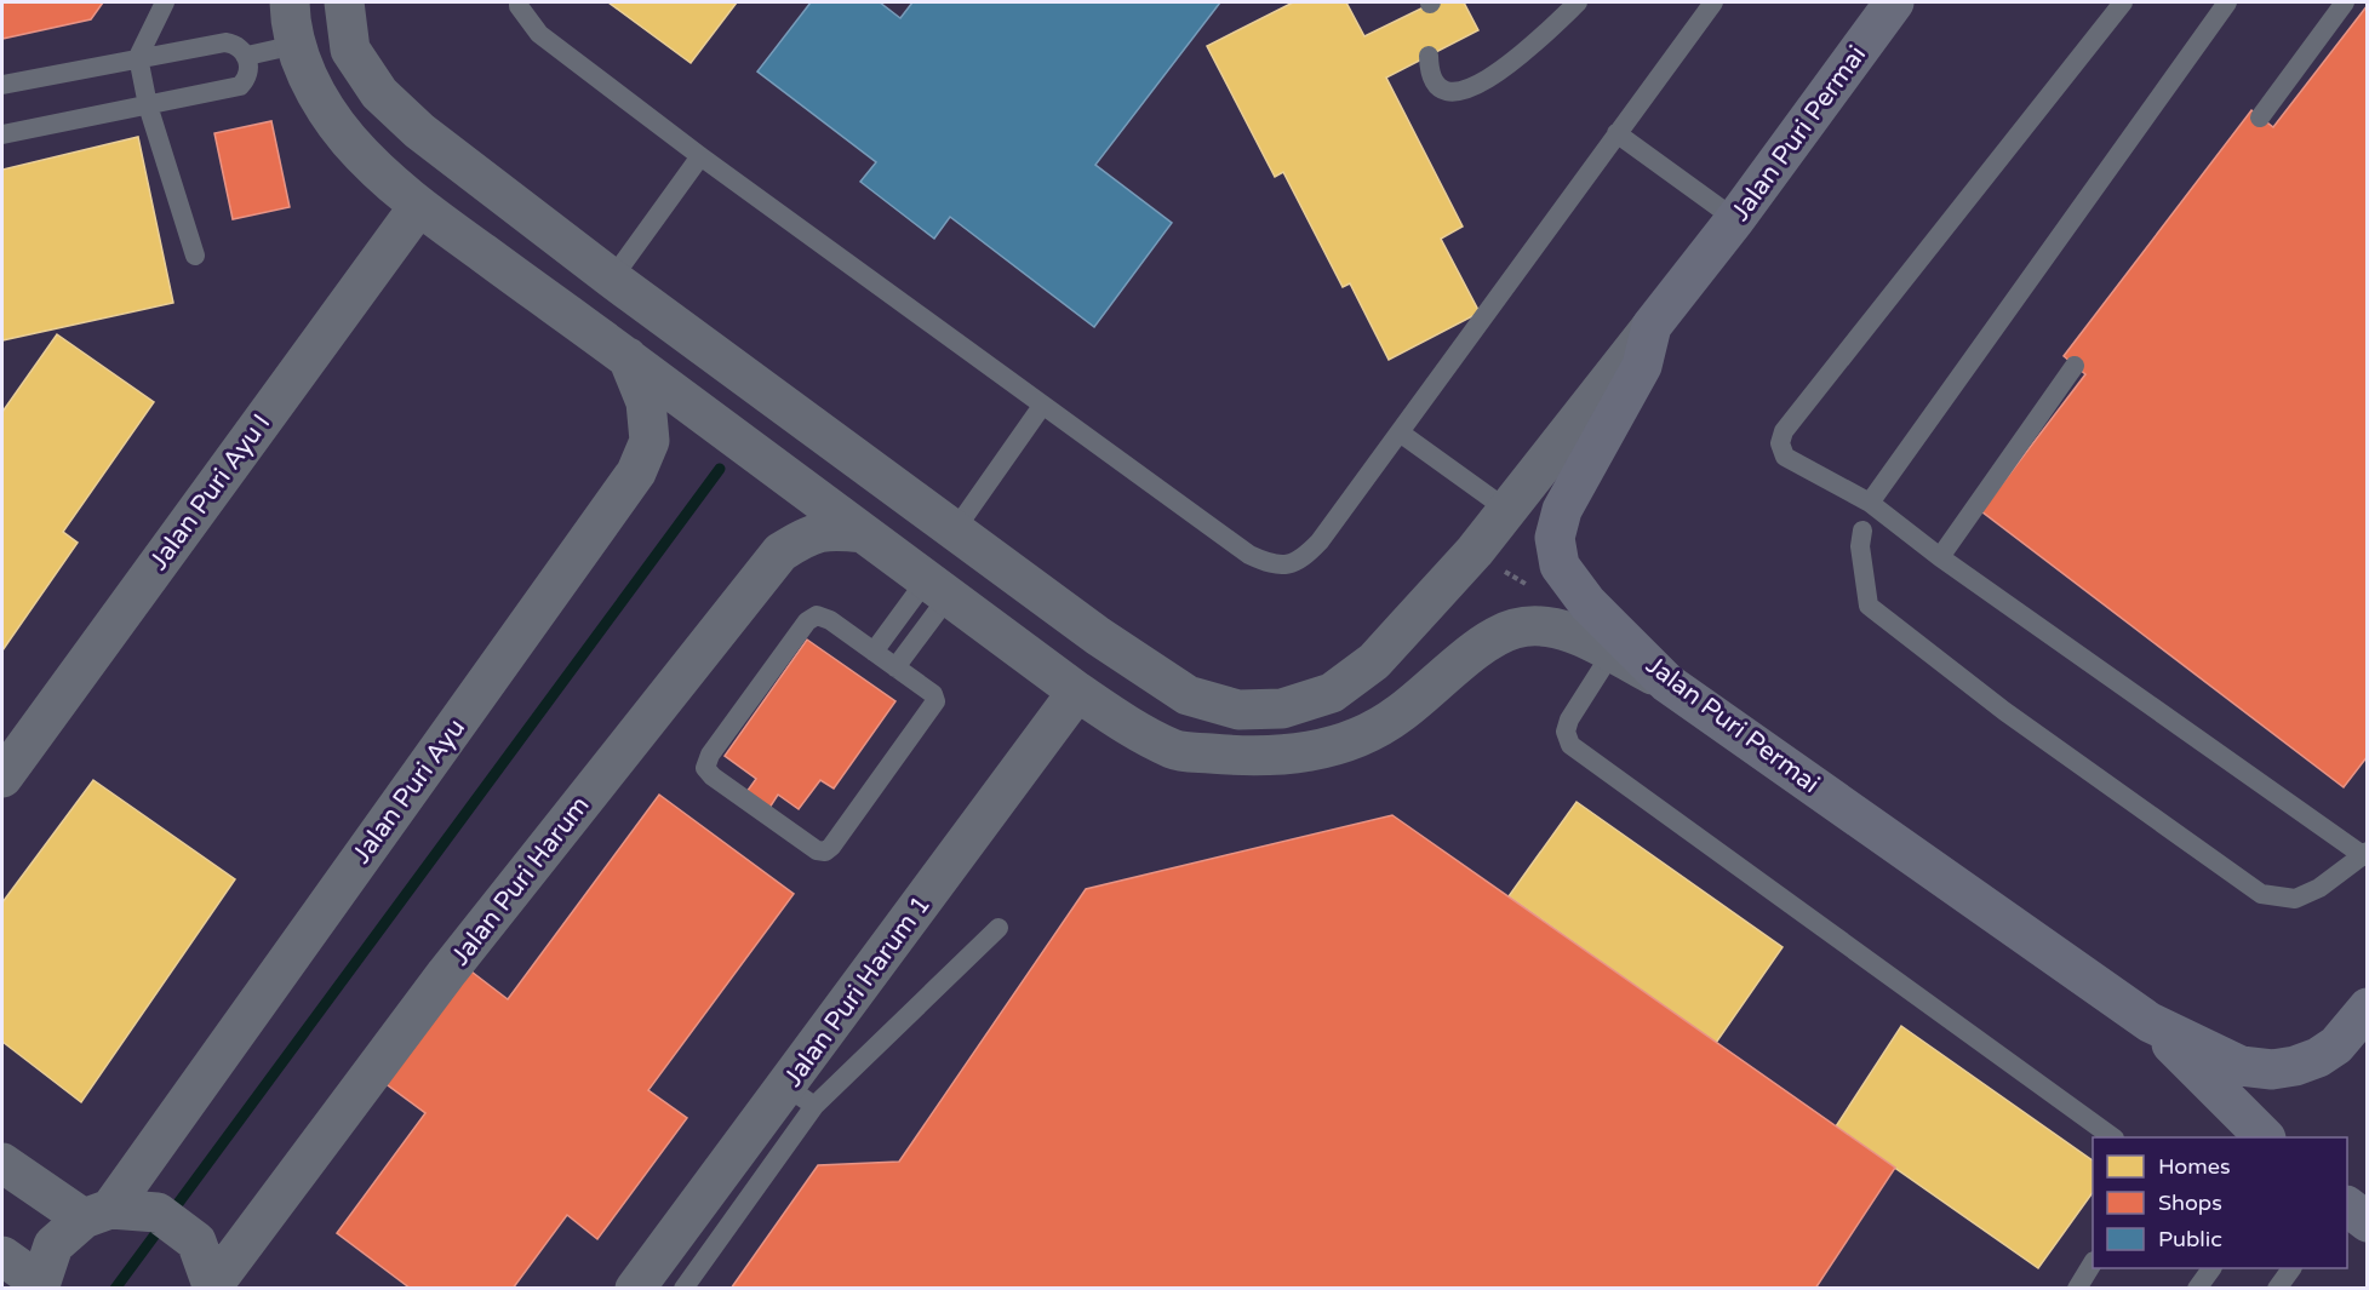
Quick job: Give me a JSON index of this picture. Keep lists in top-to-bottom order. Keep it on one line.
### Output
{"streets":{"main road":["Jalan Puri Permai"],"street":["Jalan Puri Ayu I","Jalan Puri Ayu","Jalan Puri Harum","Jalan Puri Harum 1"]},"legend":["Homes","Shops","Public"]}
